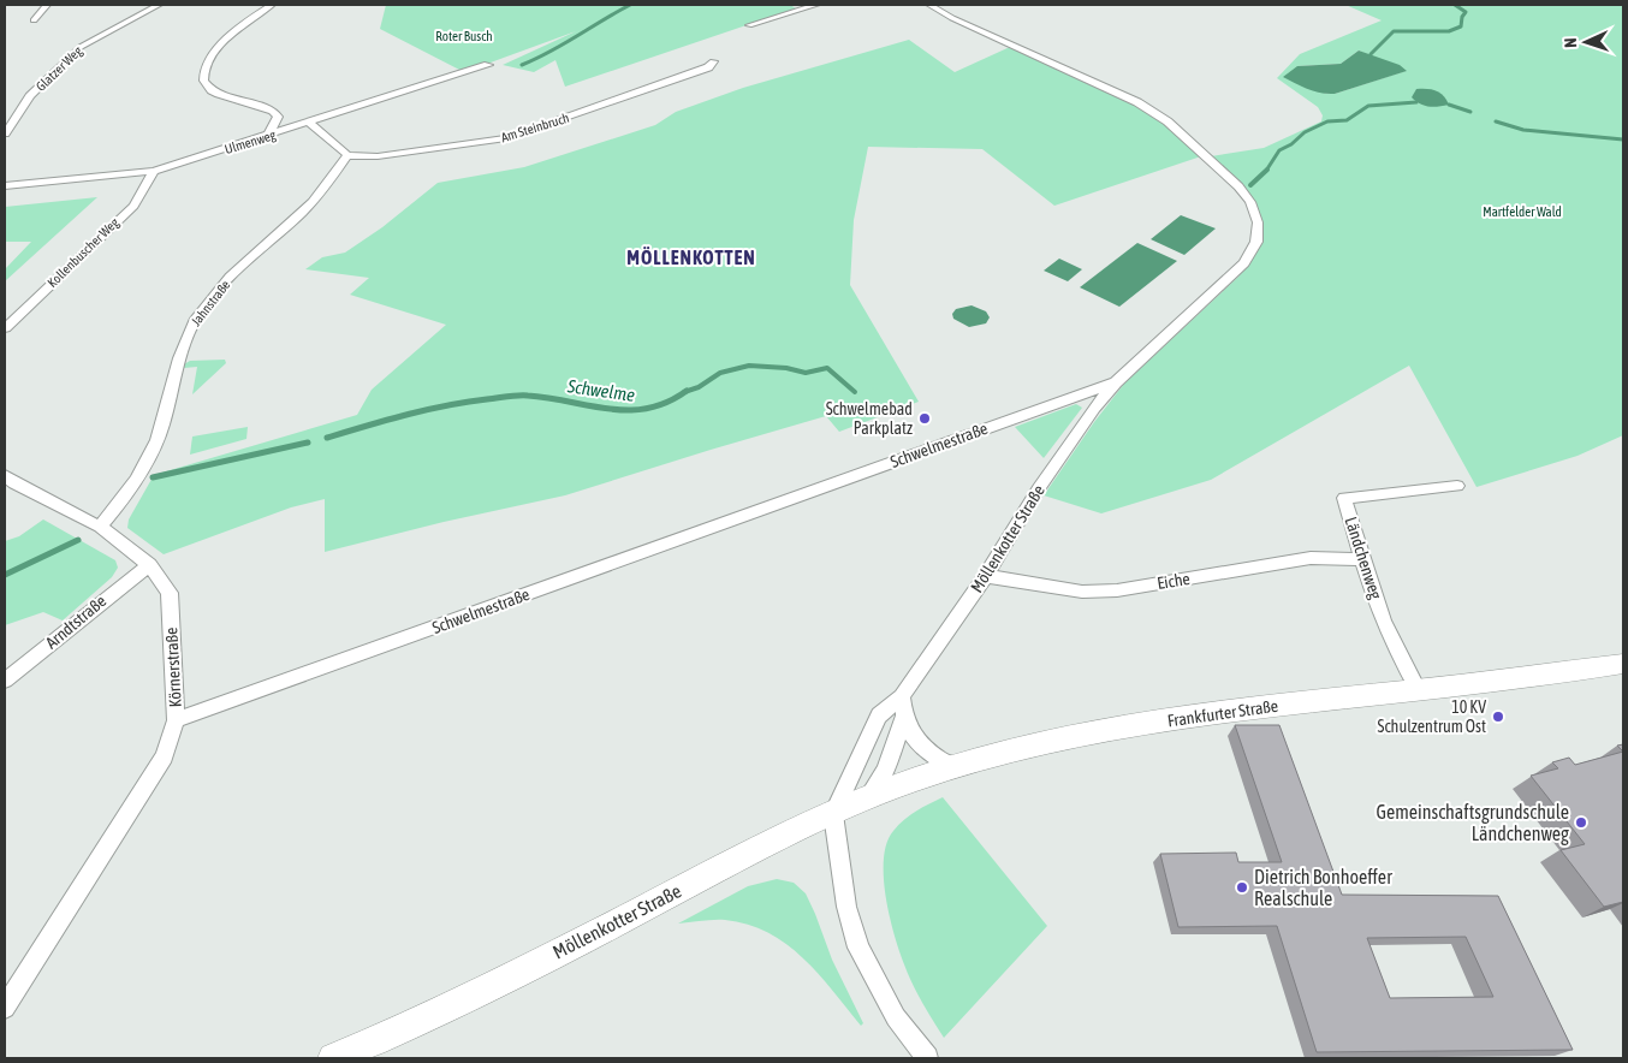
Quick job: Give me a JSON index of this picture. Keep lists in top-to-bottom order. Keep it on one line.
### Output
{"streets":{"main road":["Möllenkotter Straße","Frankfurter Straße"],"street":["Glatzer Weg","Am Steinbruch","Ulmenweg","Kollenbuscher Weg","Jahnstraße","Schwelmestraße","Ländchenweg","Eiche","Arndtstraße","Körnerstraße"]},"crossings":[["Am Steinbruch","Jahnstraße"],["Ulmenweg","Kollenbuscher Weg"],["Jahnstraße","Körnerstraße"],["Schwelmestraße","Möllenkotter Straße"],["Schwelmestraße","Körnerstraße"],["Möllenkotter Straße","Eiche"],["Möllenkotter Straße","Frankfurter Straße"],["Ländchenweg","Eiche"],["Ländchenweg","Frankfurter Straße"],["Arndtstraße","Körnerstraße"]],"districts":["MÖLLENKOTTEN"],"water":["Schwelme"],"parks":["Roter Busch","Martfelder Wald"],"places":["Schwelmebad Parkplatz","10 KV Schulzentrum Ost","Gemeinschaftsgrundschule Ländchenweg","Dietrich Bonhoeffer Realschule"],"north":"left"}
